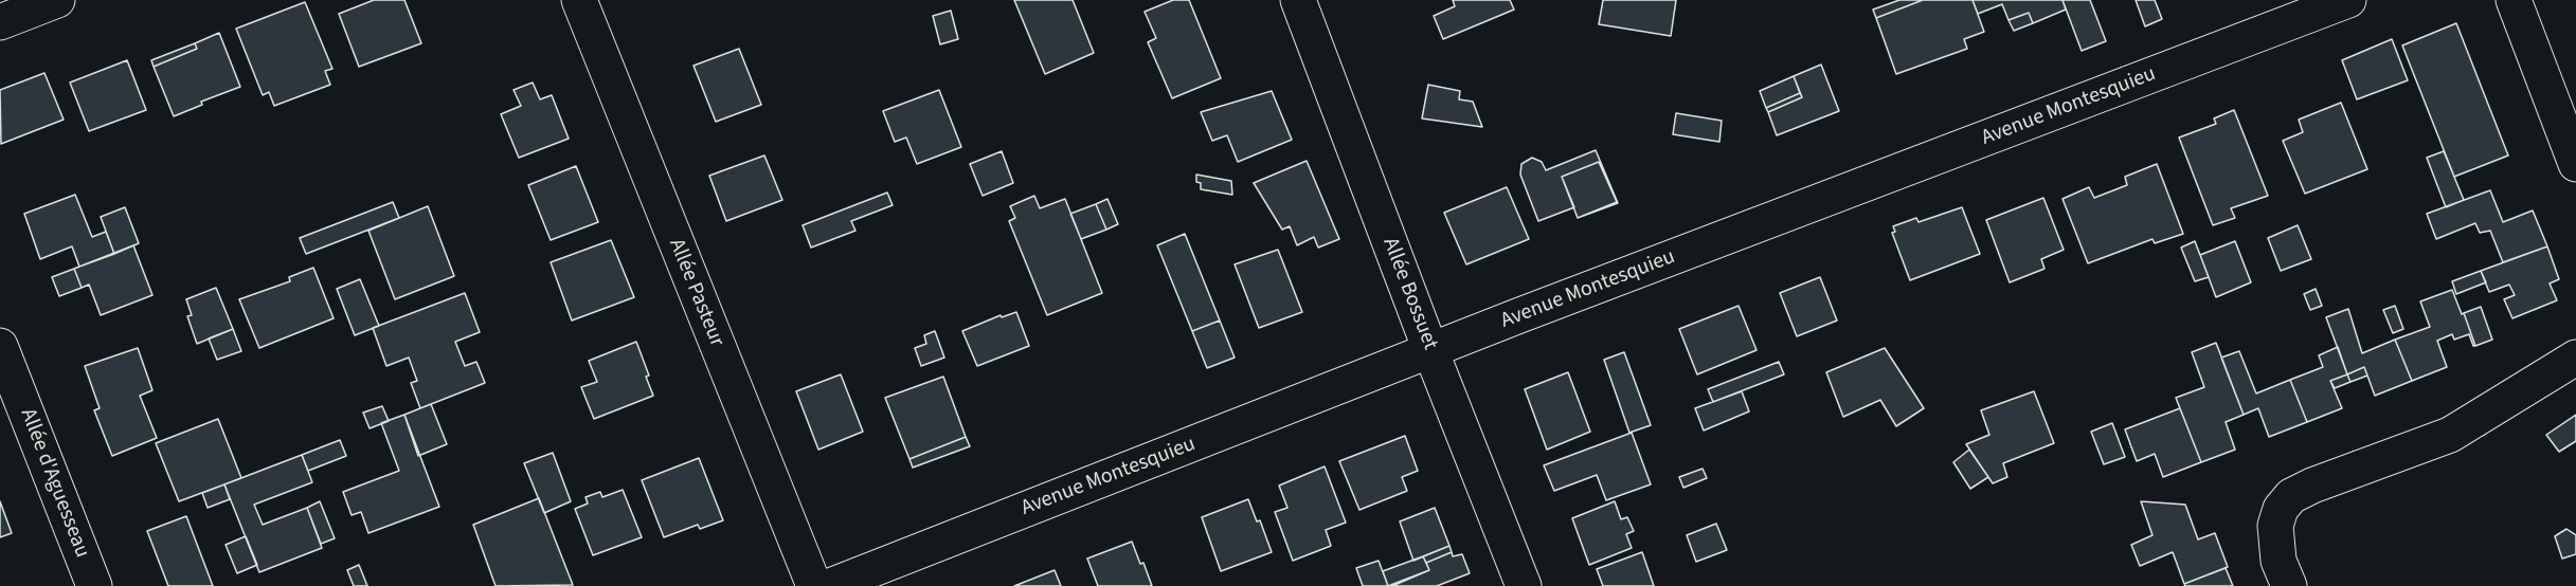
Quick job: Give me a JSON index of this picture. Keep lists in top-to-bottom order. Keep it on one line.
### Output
{"streets":{"street":["Avenue Montesquieu","Allée Pasteur","Allée Bossuet","Allée d'Aguesseau"]},"crossings":[["Avenue Montesquieu","Allée Bossuet"]]}
